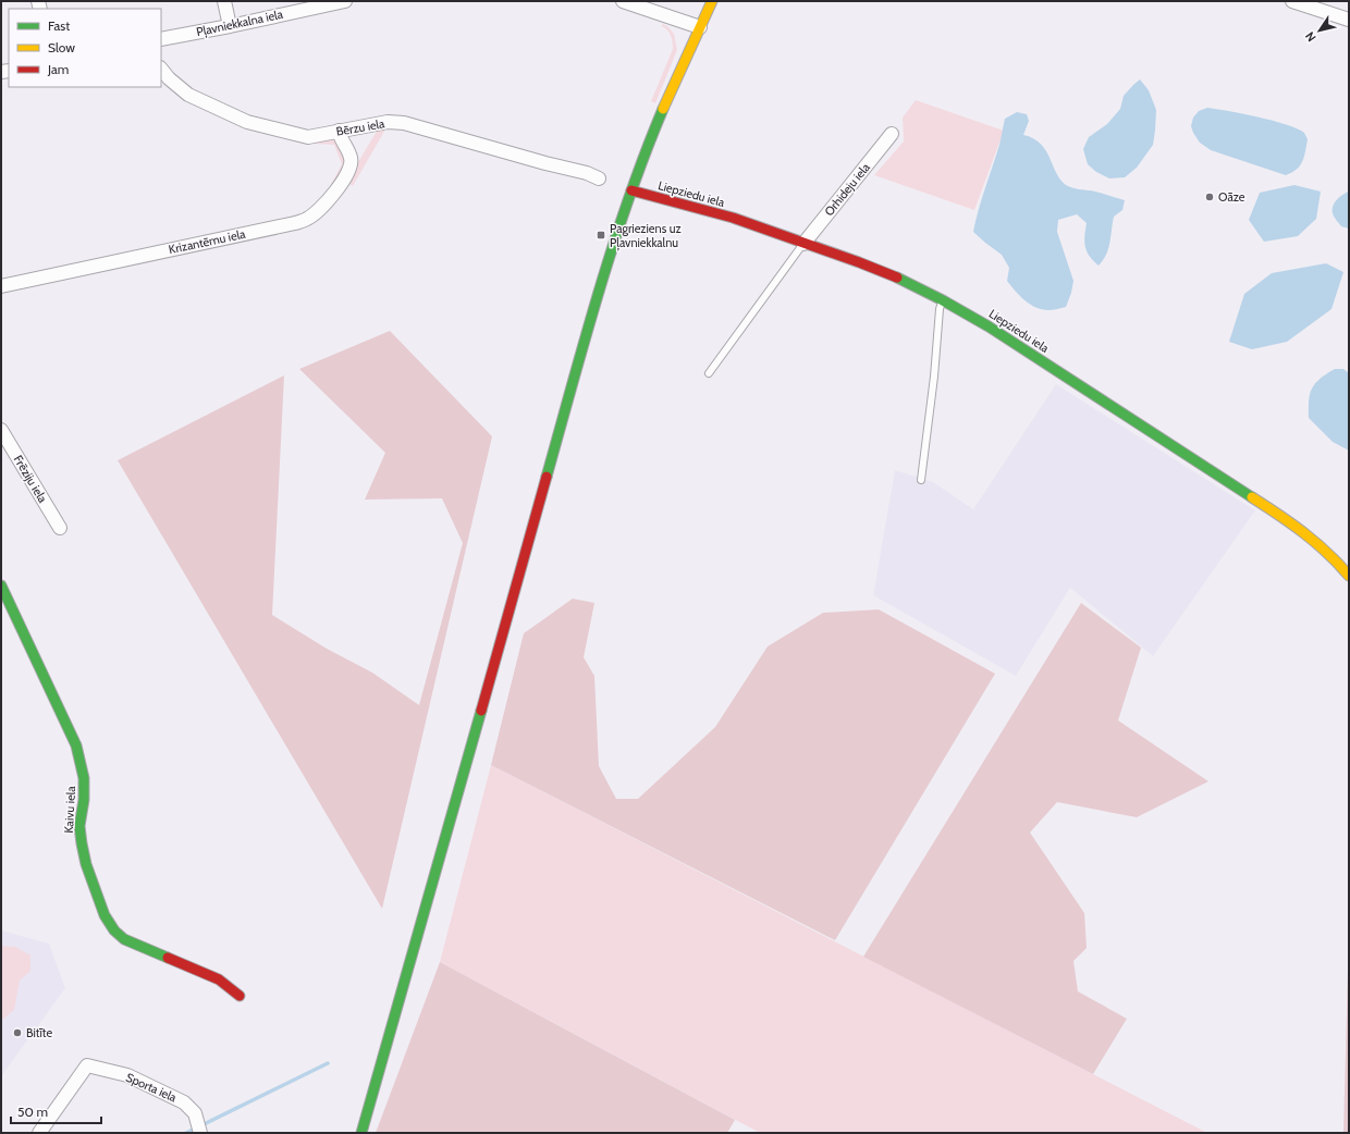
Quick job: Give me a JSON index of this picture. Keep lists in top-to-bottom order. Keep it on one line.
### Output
{"streets":{"street":["Pļavniekkalna iela","Bērzu iela","Orhideju iela","Liepziedu iela","Krizantēmu iela","Frēziju iela","Kaivu iela","Sporta iela"]},"crossings":[["Bērzu iela","Krizantēmu iela"],["Orhideju iela","Liepziedu iela"]],"places":{"other":["Oāze","Bitīte"],"transit":["Pagrieziens uz Pļavniekkalnu"]},"legend":["Fast","Slow","Jam"],"scale_bar":"50 m","north":"bottom left"}
